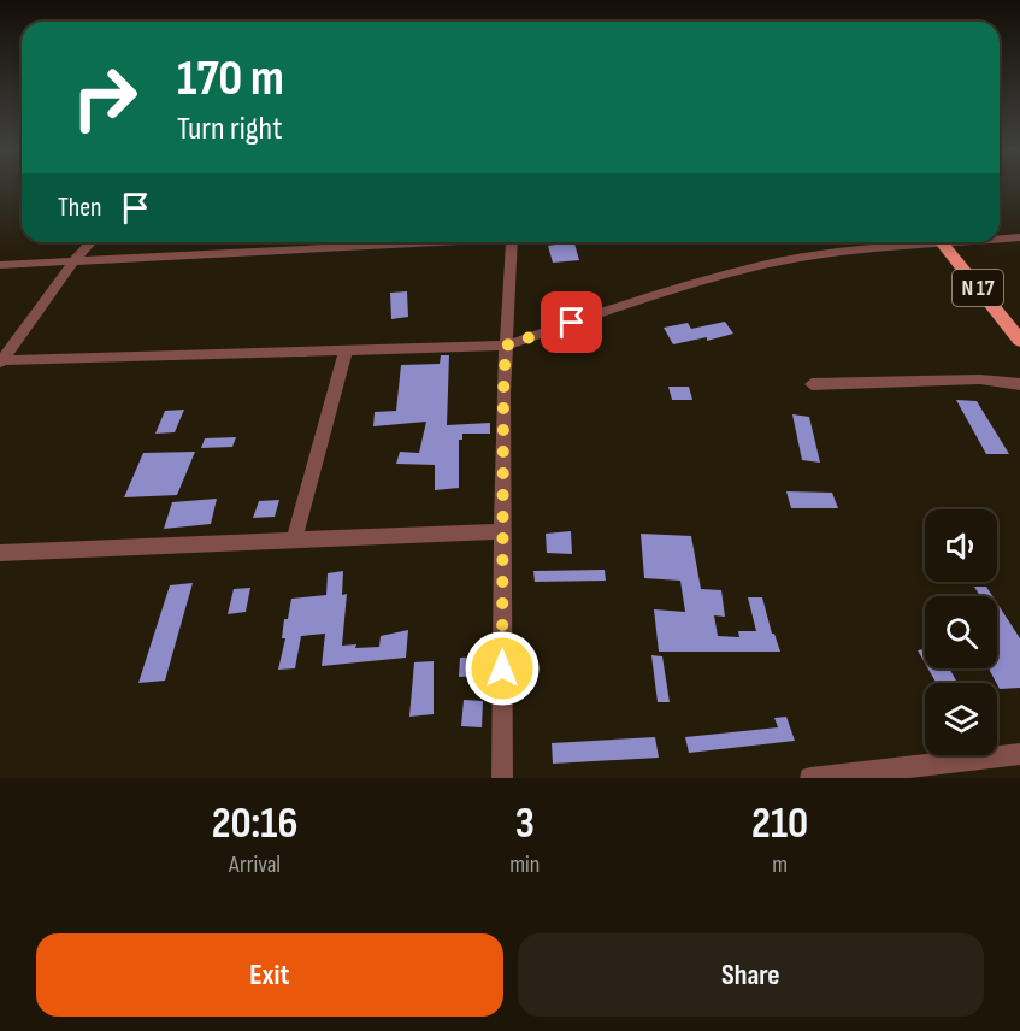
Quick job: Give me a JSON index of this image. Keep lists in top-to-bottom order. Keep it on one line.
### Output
{"streets":{"main road":["N 17"]},"page":{"turn":["170 m","Turn right"],"then":"Then","eta":["20:16","Arrival","3","min","210","m"],"buttons":["Exit","Share"]}}
